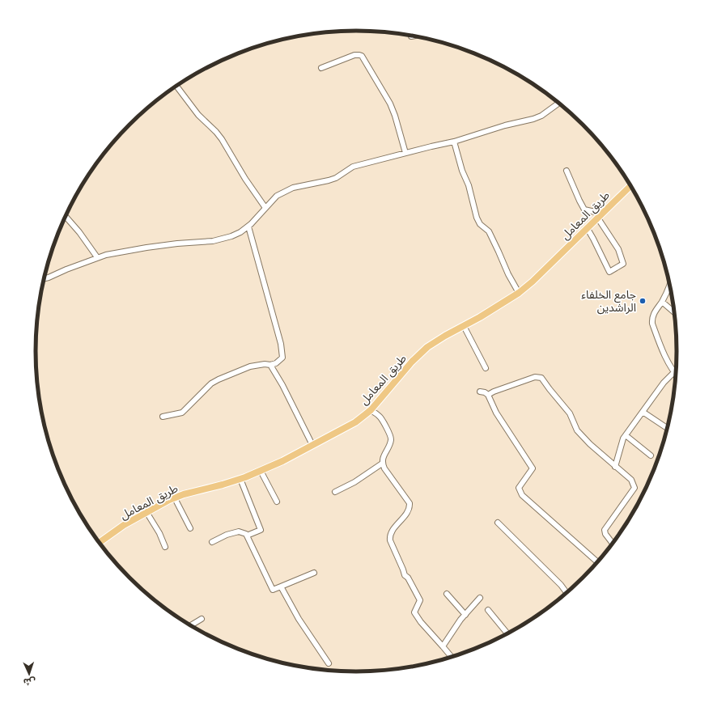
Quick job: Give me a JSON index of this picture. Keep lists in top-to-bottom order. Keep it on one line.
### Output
{"streets":{"main road":["طريق المعامل"]},"places":["جامع الخلفاء الراشدين"],"north":"bottom"}
